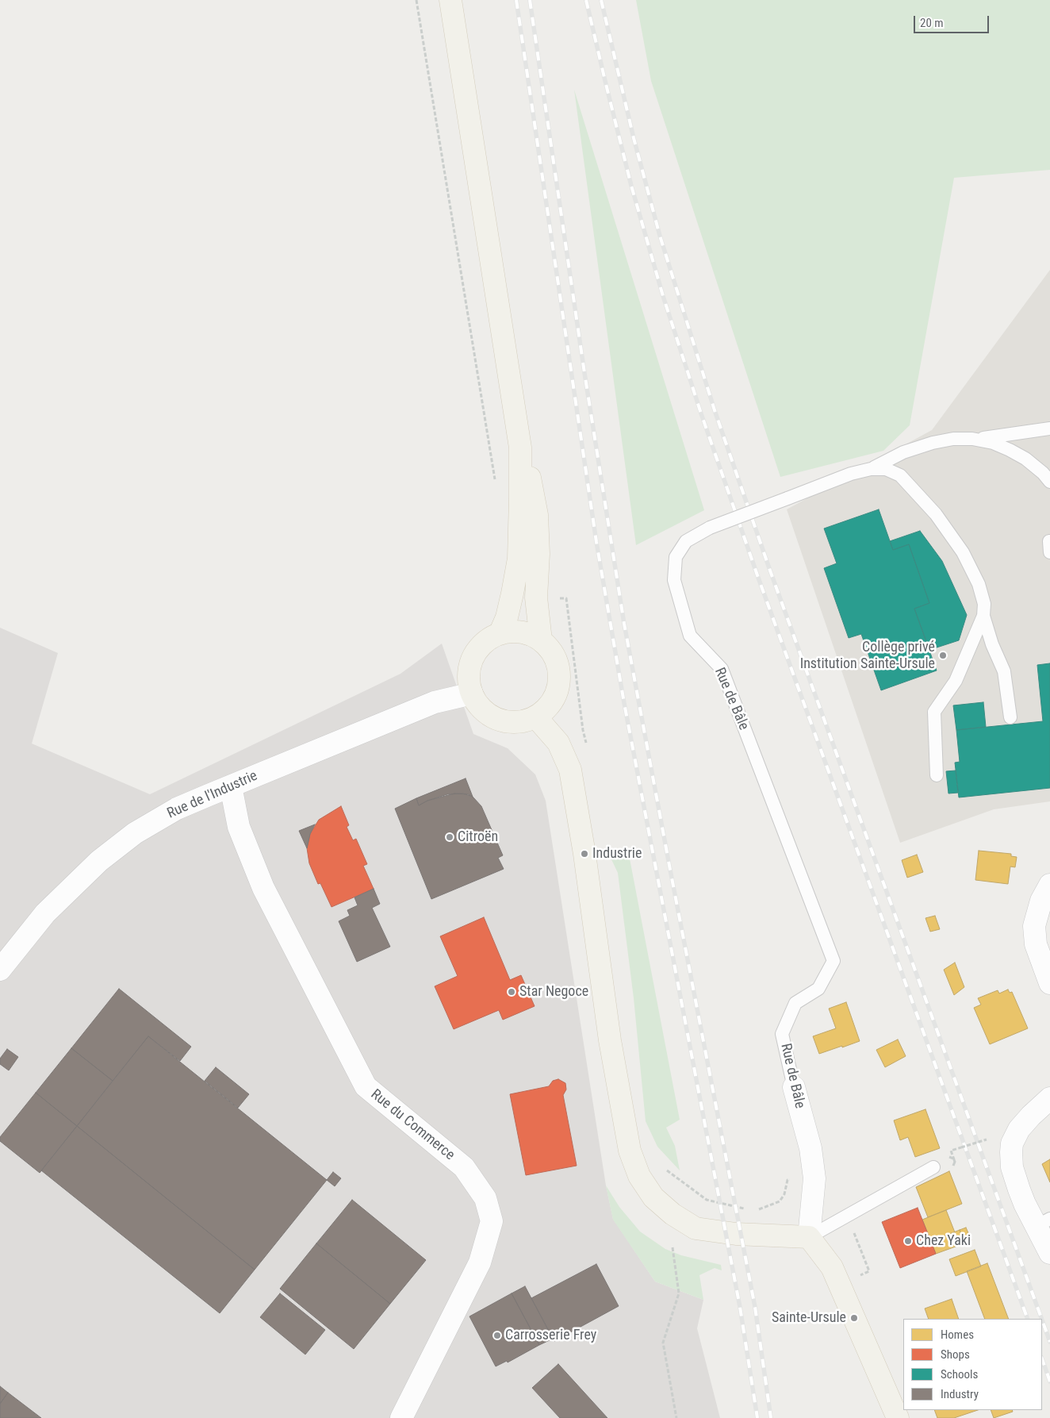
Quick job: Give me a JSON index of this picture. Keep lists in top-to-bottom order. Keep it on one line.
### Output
{"streets":{"street":["Rue de Bâle","Rue de l'Industrie","Rue du Commerce"]},"crossings":[["Rue de l'Industrie","Rue du Commerce"]],"places":["Collège privé Institution Sainte-Ursule","Citroën","Industrie","Star Negoce","Chez Yaki","Sainte-Ursule","Carrosserie Frey"],"legend":["Homes","Shops","Schools","Industry"],"scale_bar":"20 m"}
